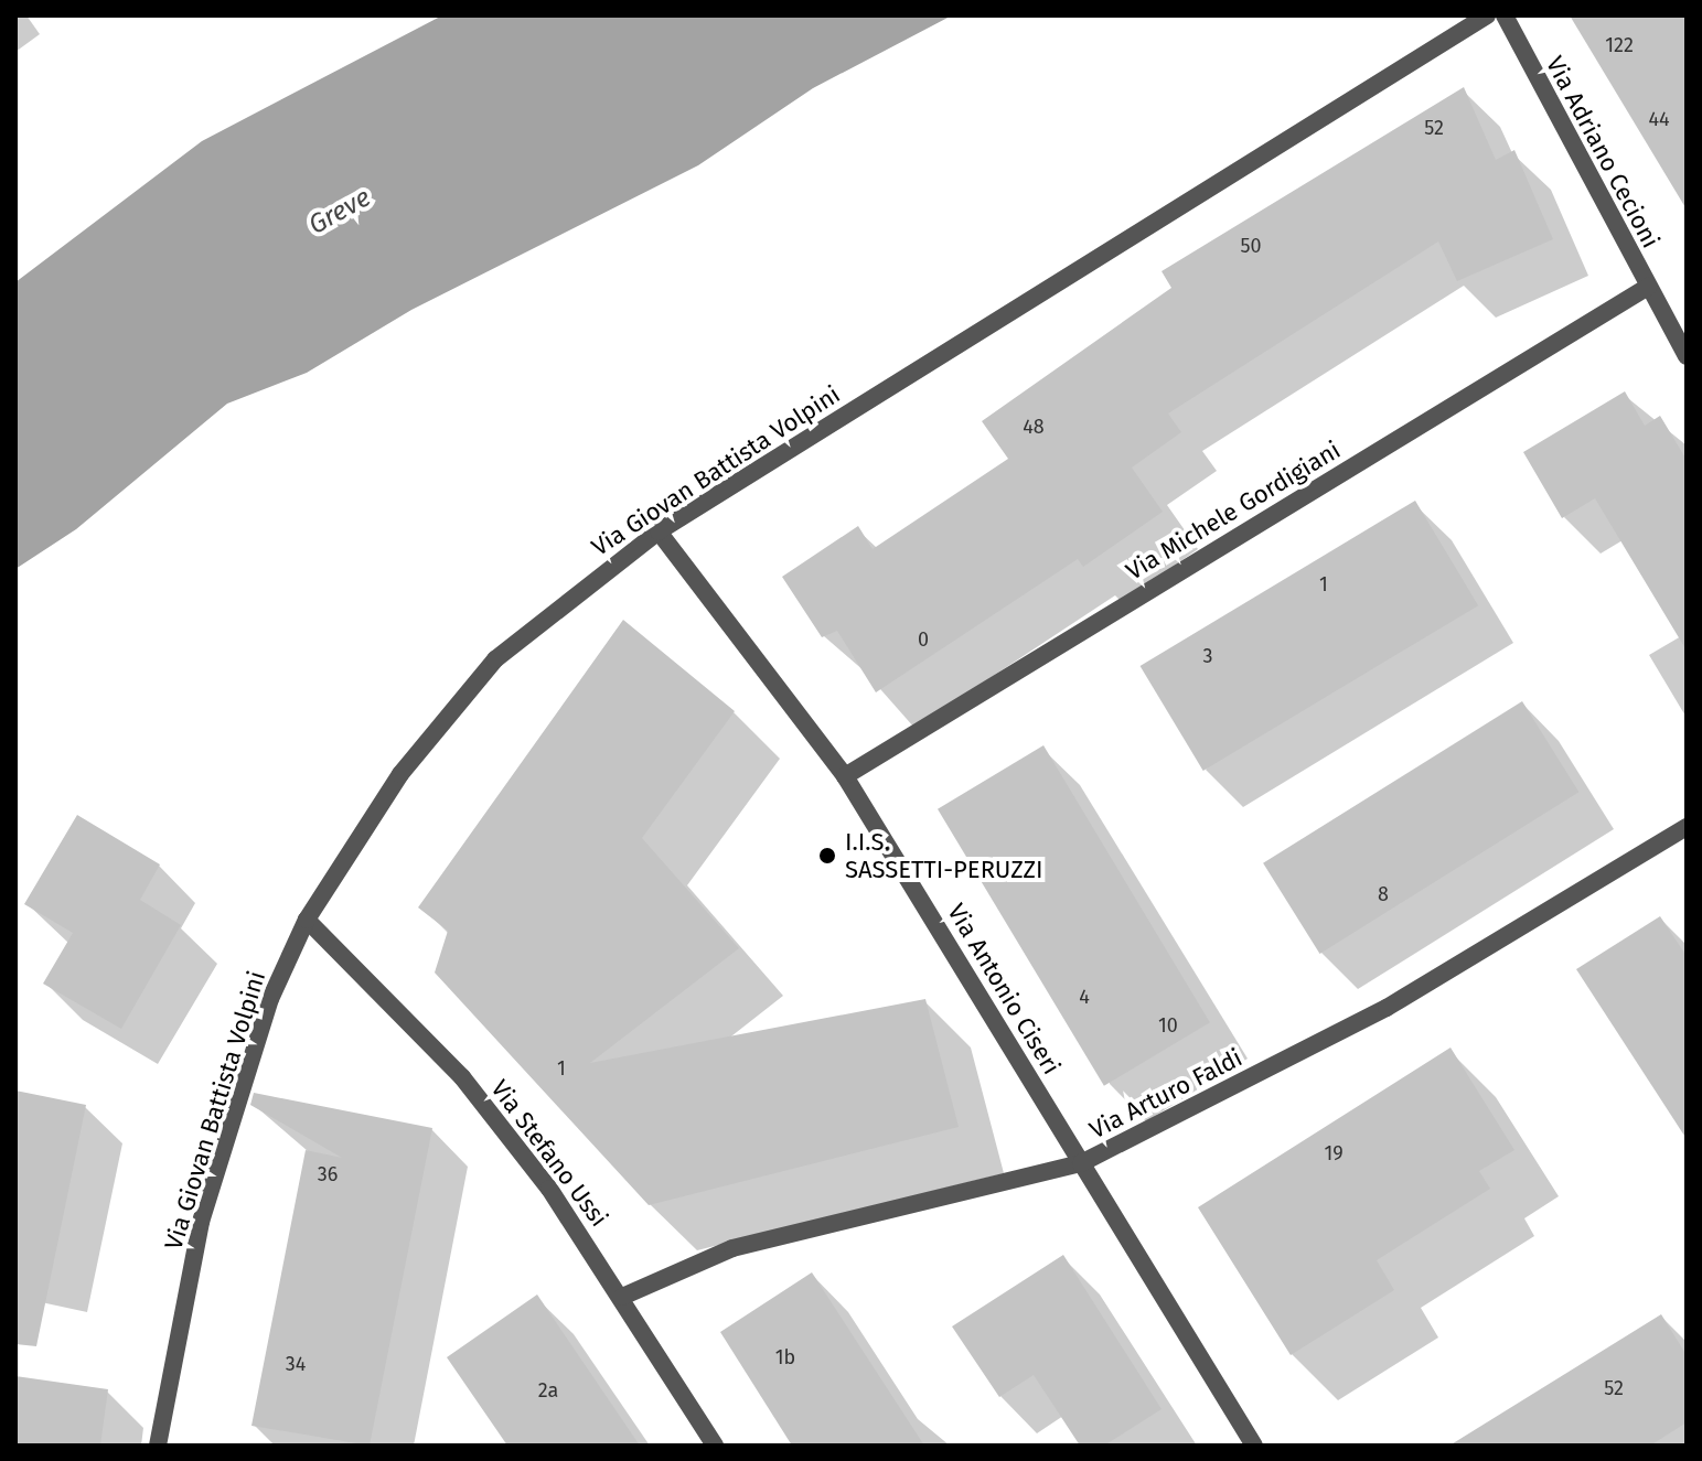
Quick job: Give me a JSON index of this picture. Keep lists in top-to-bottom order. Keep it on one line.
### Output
{"streets":{"street":["Via Adriano Cecioni","Via Giovan Battista Volpini","Via Michele Gordigiani","Via Antonio Ciseri","Via Arturo Faldi","Via Stefano Ussi"]},"crossings":[["Via Adriano Cecioni","Via Michele Gordigiani"],["Via Giovan Battista Volpini","Via Antonio Ciseri"],["Via Giovan Battista Volpini","Via Stefano Ussi"],["Via Michele Gordigiani","Via Antonio Ciseri"],["Via Antonio Ciseri","Via Arturo Faldi"],["Via Arturo Faldi","Via Stefano Ussi"]],"water":["Greve"],"places":["I.I.S. SASSETTI-PERUZZI"],"house_numbers":["122","44","52","50","48","1","0","3","8","4","10","1","19","36","1b","34","52","2a"]}
